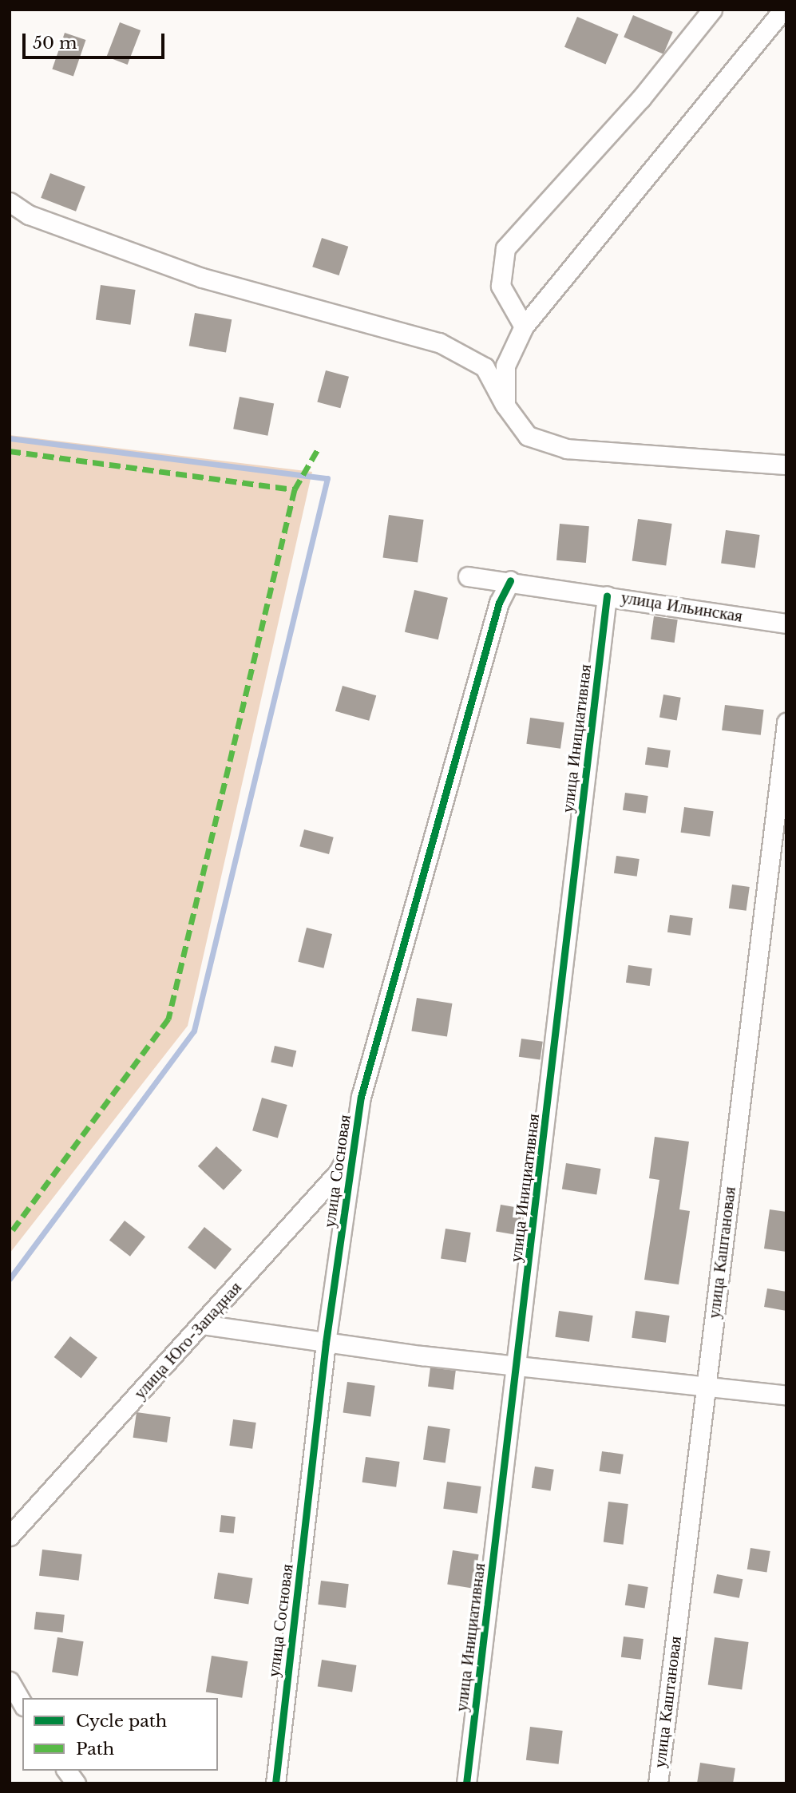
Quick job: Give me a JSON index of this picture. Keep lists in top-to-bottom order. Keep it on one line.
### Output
{"streets":{"street":["улица Ильинская","улица Инициативная","улица Сосновая","улица Каштановая","улица Юго-Западная"]},"crossings":[["улица Ильинская","улица Инициативная"],["улица Ильинская","улица Сосновая"],["улица Сосновая","улица Юго-Западная"]],"legend":["Cycle path","Path"],"scale_bar":"50 m"}
